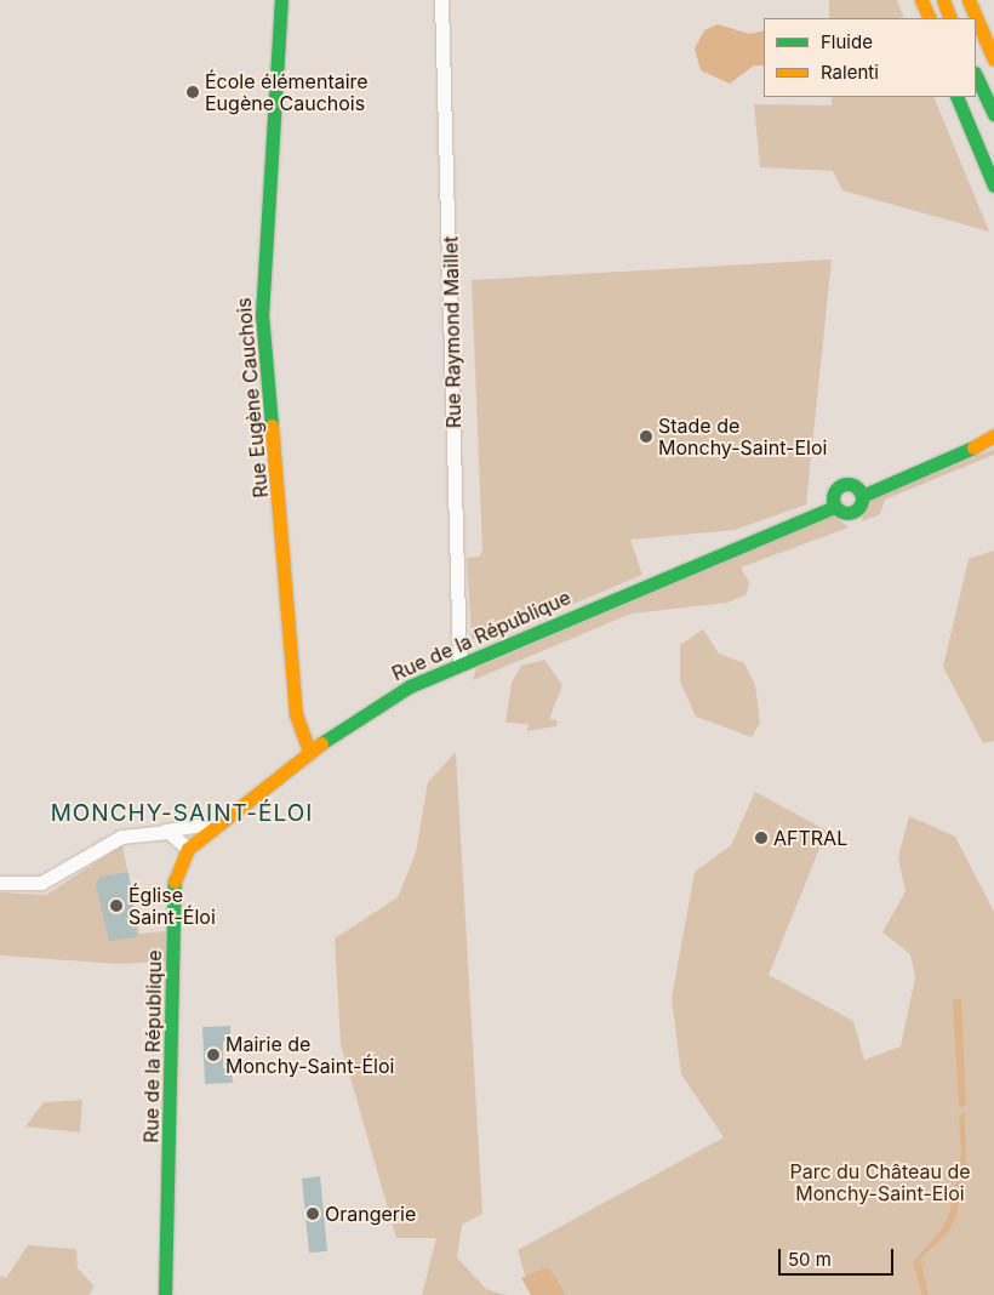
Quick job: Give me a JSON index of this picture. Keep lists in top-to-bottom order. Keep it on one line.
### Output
{"streets":{"main road":["Rue Eugène Cauchois","Rue de la République"],"street":["Rue Raymond Maillet"]},"crossings":[["Rue Raymond Maillet","Rue de la République"],["Rue Eugène Cauchois","Rue de la République"]],"districts":["MONCHY-SAINT-ÉLOI"],"parks":["Parc du Château de Monchy-Saint-Eloi"],"places":["École élémentaire Eugène Cauchois","Stade de Monchy-Saint-Eloi","AFTRAL","Église Saint-Éloi","Mairie de Monchy-Saint-Éloi","Orangerie"],"legend":["Fluide","Ralenti"],"scale_bar":"50 m"}
